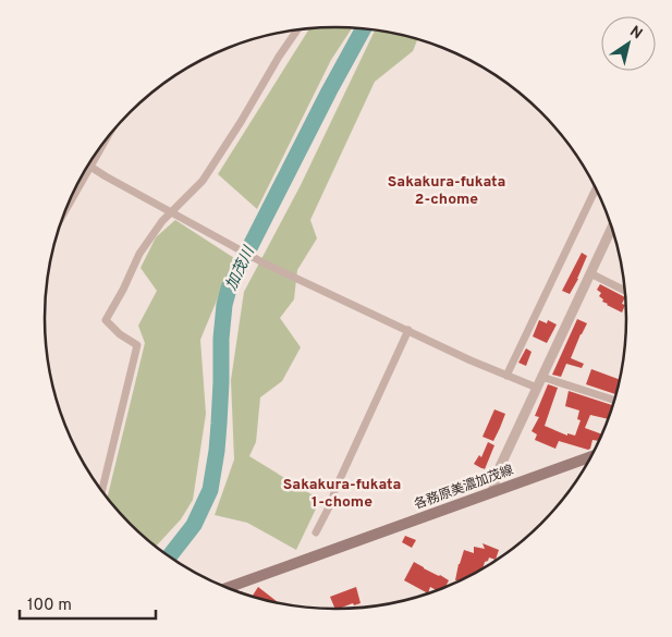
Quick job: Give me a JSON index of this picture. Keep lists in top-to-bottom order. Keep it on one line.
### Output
{"streets":{"main road":["各務原美濃加茂線"]},"districts":["Sakakura-fukata 2-chome","Sakakura-fukata 1-chome"],"water":["加茂川"],"scale_bar":"100 m","north":"top right"}
